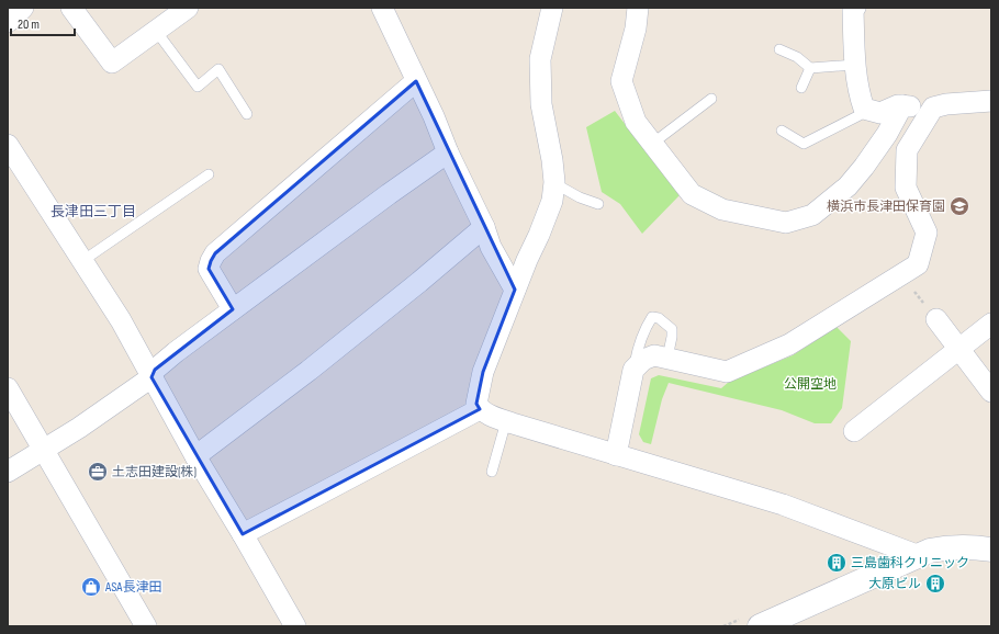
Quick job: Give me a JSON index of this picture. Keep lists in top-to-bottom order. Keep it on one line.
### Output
{"districts":["長津田三丁目"],"parks":["公開空地"],"places":{"school or university":["横浜市長津田保育園"],"office":["土志田建設(株)"],"building":["三島歯科クリニック","大原ビル"],"shop":["ASA長津田"]},"scale_bar":"20 m"}
